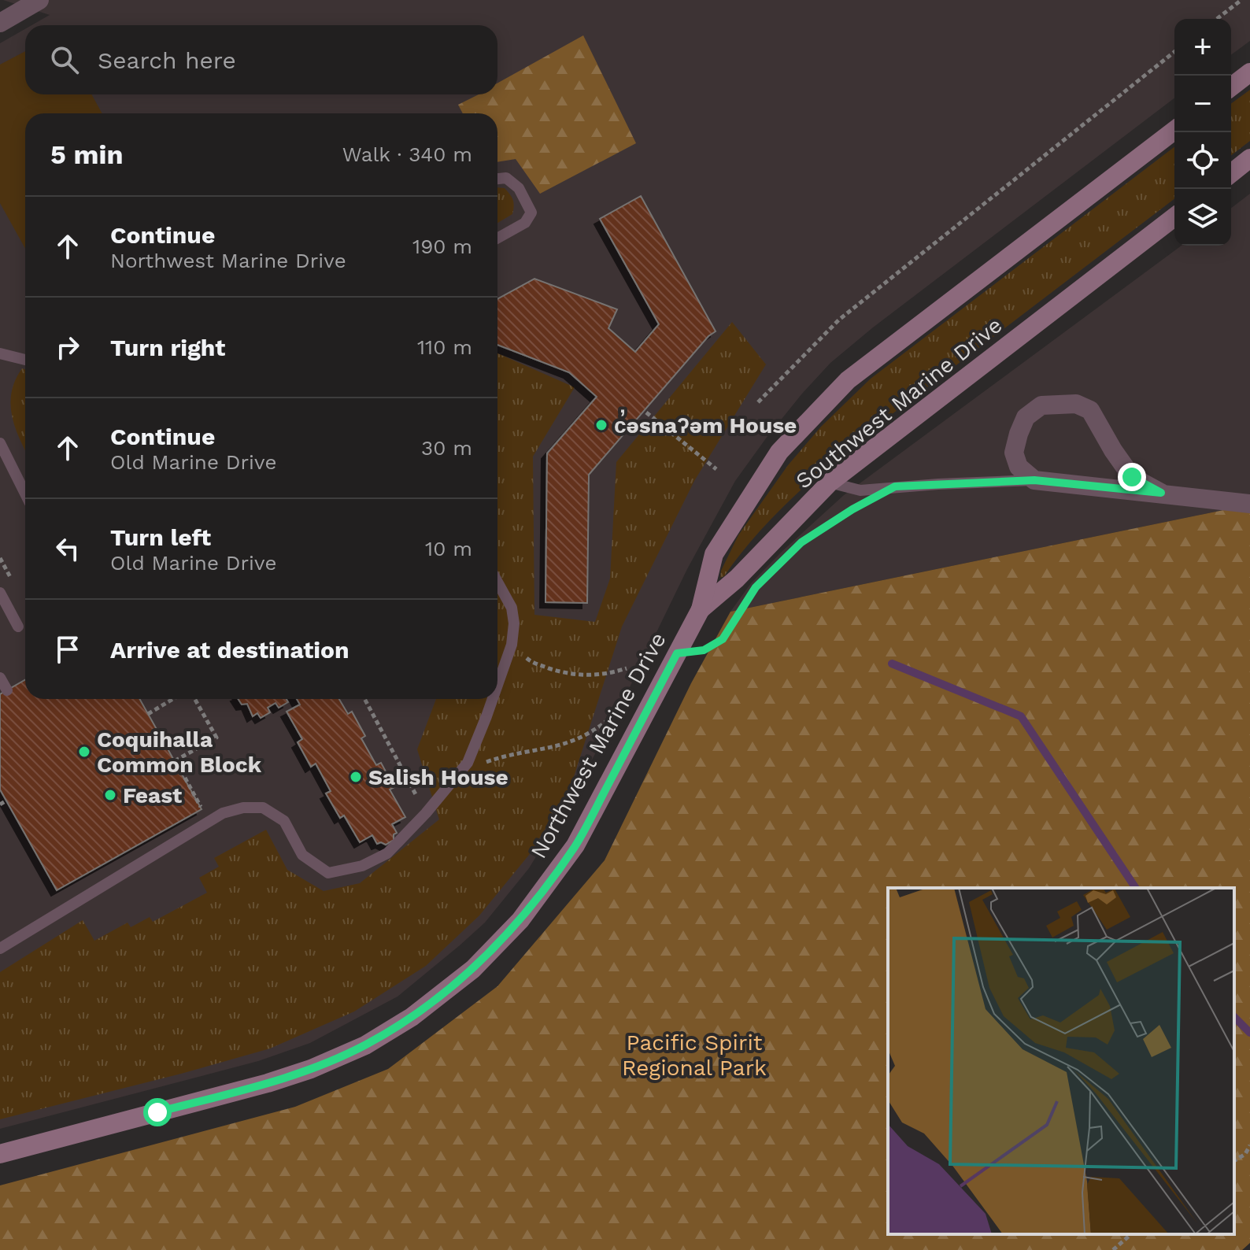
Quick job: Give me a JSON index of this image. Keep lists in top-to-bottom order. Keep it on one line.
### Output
{"streets":{"street":["Southwest Marine Drive","Northwest Marine Drive"]},"crossings":[["Southwest Marine Drive","Northwest Marine Drive"]],"parks":["Pacific Spirit Regional Park"],"places":["c̓əsnaʔəm House","Coquihalla Common Block","Salish House","Feast"],"page":{"map_buttons":["+","−"],"search":"Search here","heading":["5 min","Walk · 340 m"],"list":[["Continue","Northwest Marine Drive","190 m"],["Turn right","110 m"],["Continue","Old Marine Drive","30 m"],["Turn left","Old Marine Drive","10 m"],"Arrive at destination"]}}
